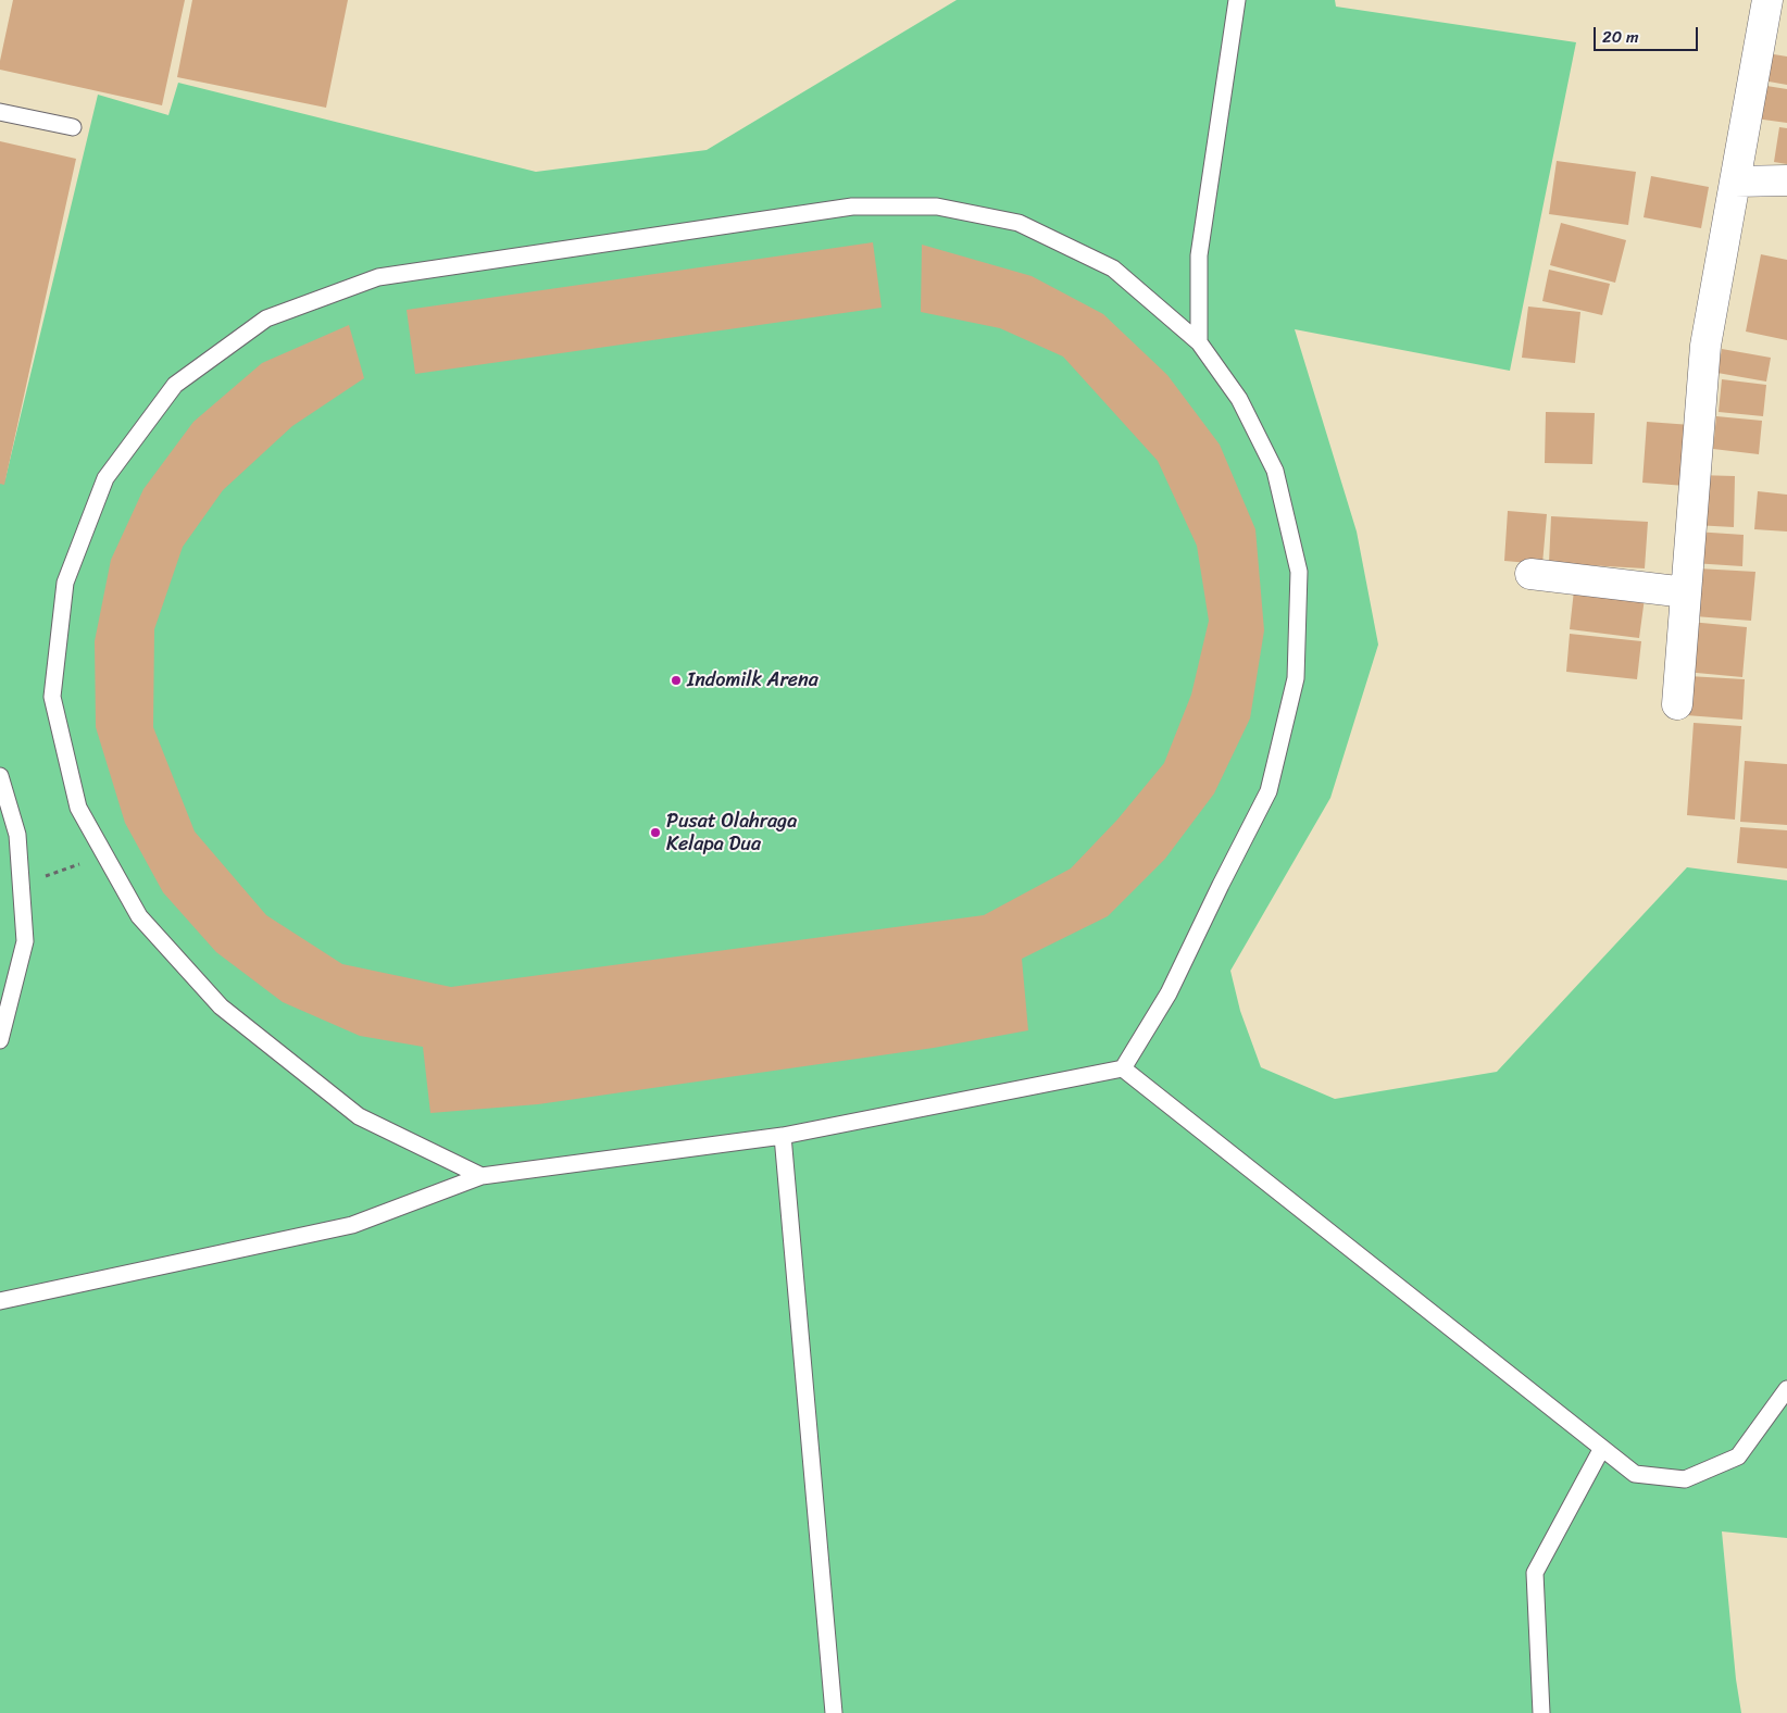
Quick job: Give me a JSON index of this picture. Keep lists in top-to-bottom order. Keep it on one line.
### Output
{"places":["Indomilk Arena","Pusat Olahraga Kelapa Dua"],"scale_bar":"20 m"}
